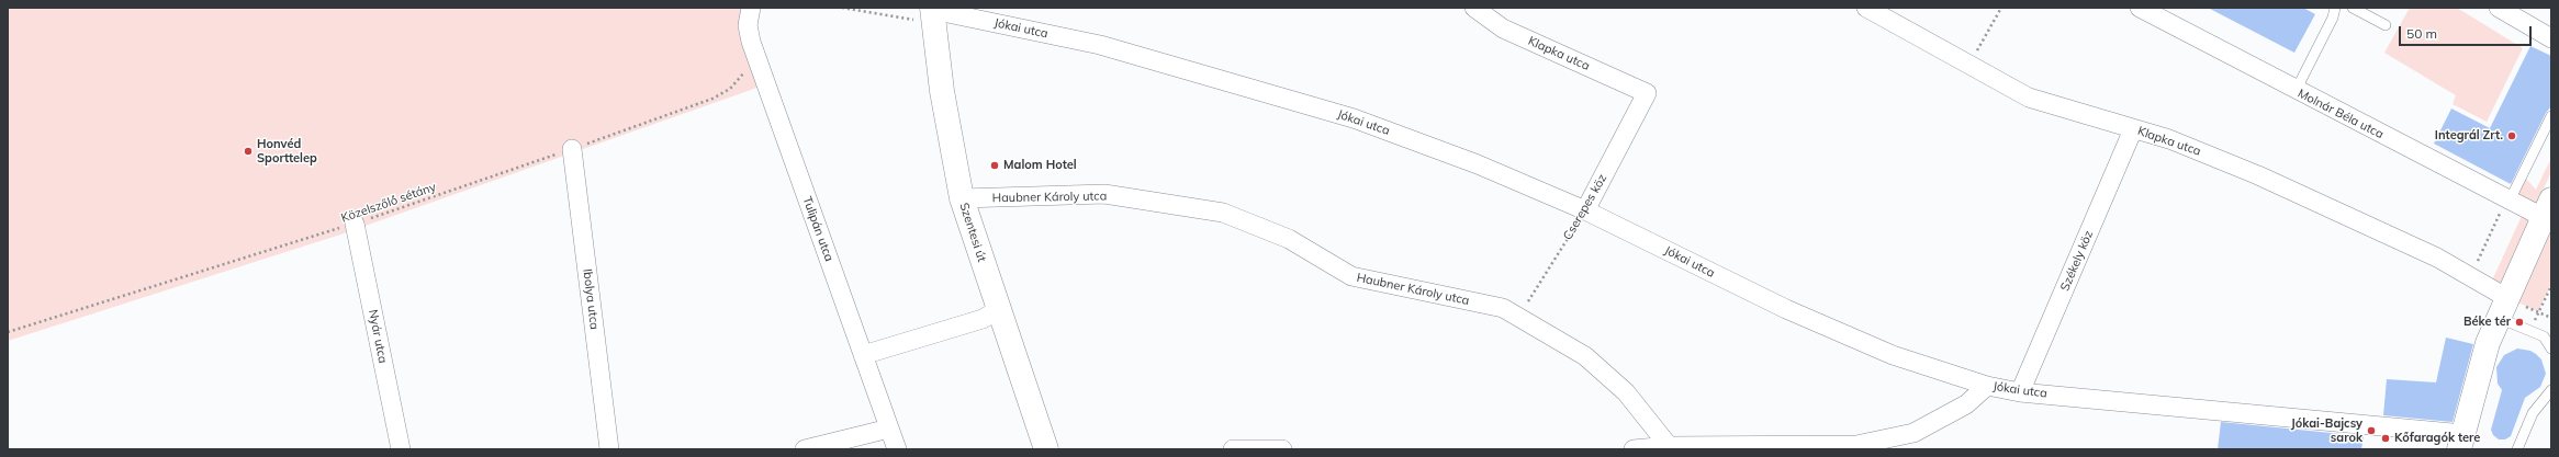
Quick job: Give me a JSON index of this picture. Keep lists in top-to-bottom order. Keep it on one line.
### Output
{"streets":{"street":["Jókai utca","Klapka utca","Molnár Béla utca","Haubner Károly utca","Cserepes köz","Tulipán utca","Szentesi út","Székely köz","Ibolya utca","Nyár utca"],"path":["Közelszőlő sétány"]},"crossings":[["Jókai utca","Cserepes köz"],["Jókai utca","Szentesi út"],["Jókai utca","Székely köz"],["Klapka utca","Cserepes köz"],["Klapka utca","Székely köz"],["Haubner Károly utca","Cserepes köz"],["Haubner Károly utca","Szentesi út"],["Közelszőlő sétány","Tulipán utca"],["Közelszőlő sétány","Ibolya utca"],["Közelszőlő sétány","Nyár utca"]],"places":["Integrál Zrt.","Honvéd Sporttelep","Malom Hotel","Béke tér","Jókai-Bajcsy sarok","Kőfaragók tere"],"scale_bar":"50 m"}
